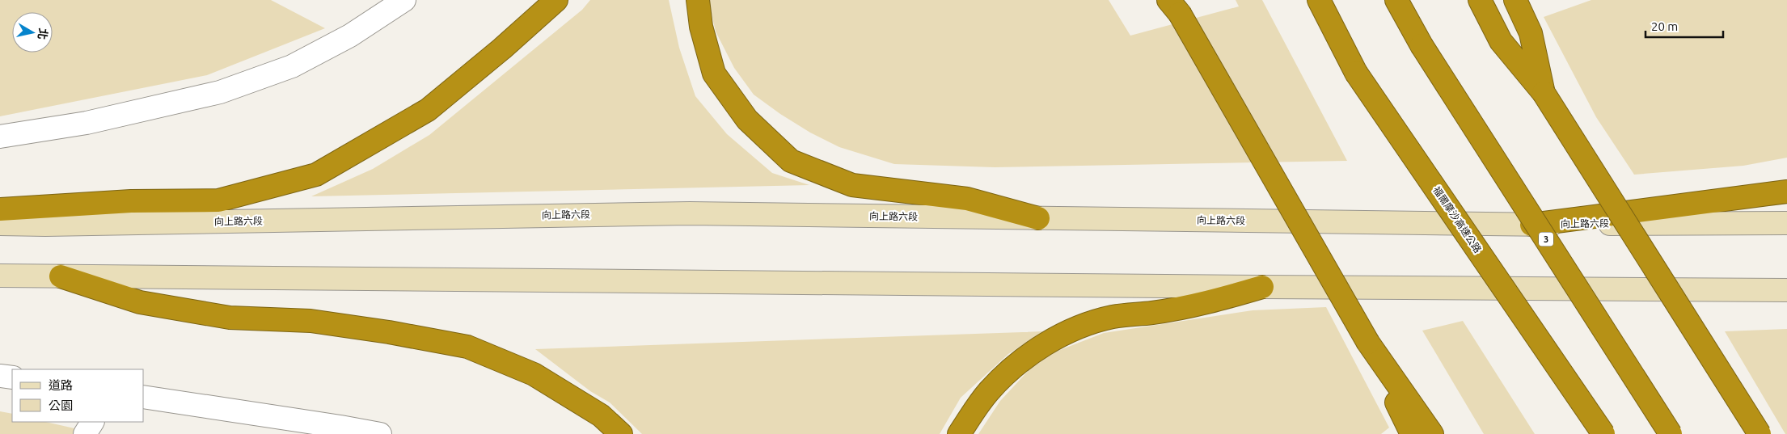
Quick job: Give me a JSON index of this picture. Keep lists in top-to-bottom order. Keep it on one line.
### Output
{"streets":{"highway":["福爾摩沙高速公路","3"],"main road":["向上路六段"]},"legend":["道路","公園"],"scale_bar":"20 m","north":"right"}
